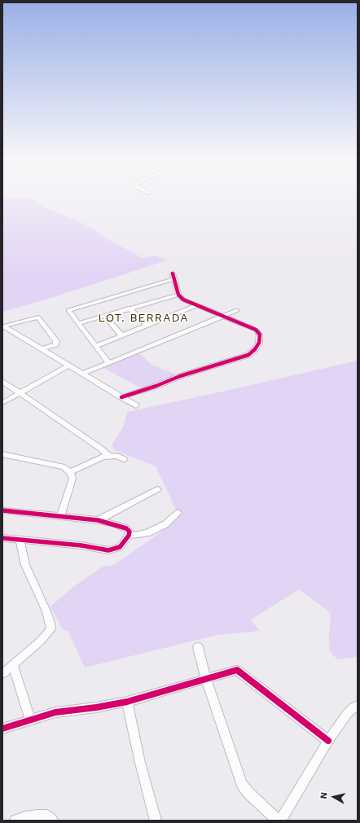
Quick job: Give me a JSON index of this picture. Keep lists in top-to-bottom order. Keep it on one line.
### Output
{"districts":["LOT. BERRADA"],"north":"left"}
